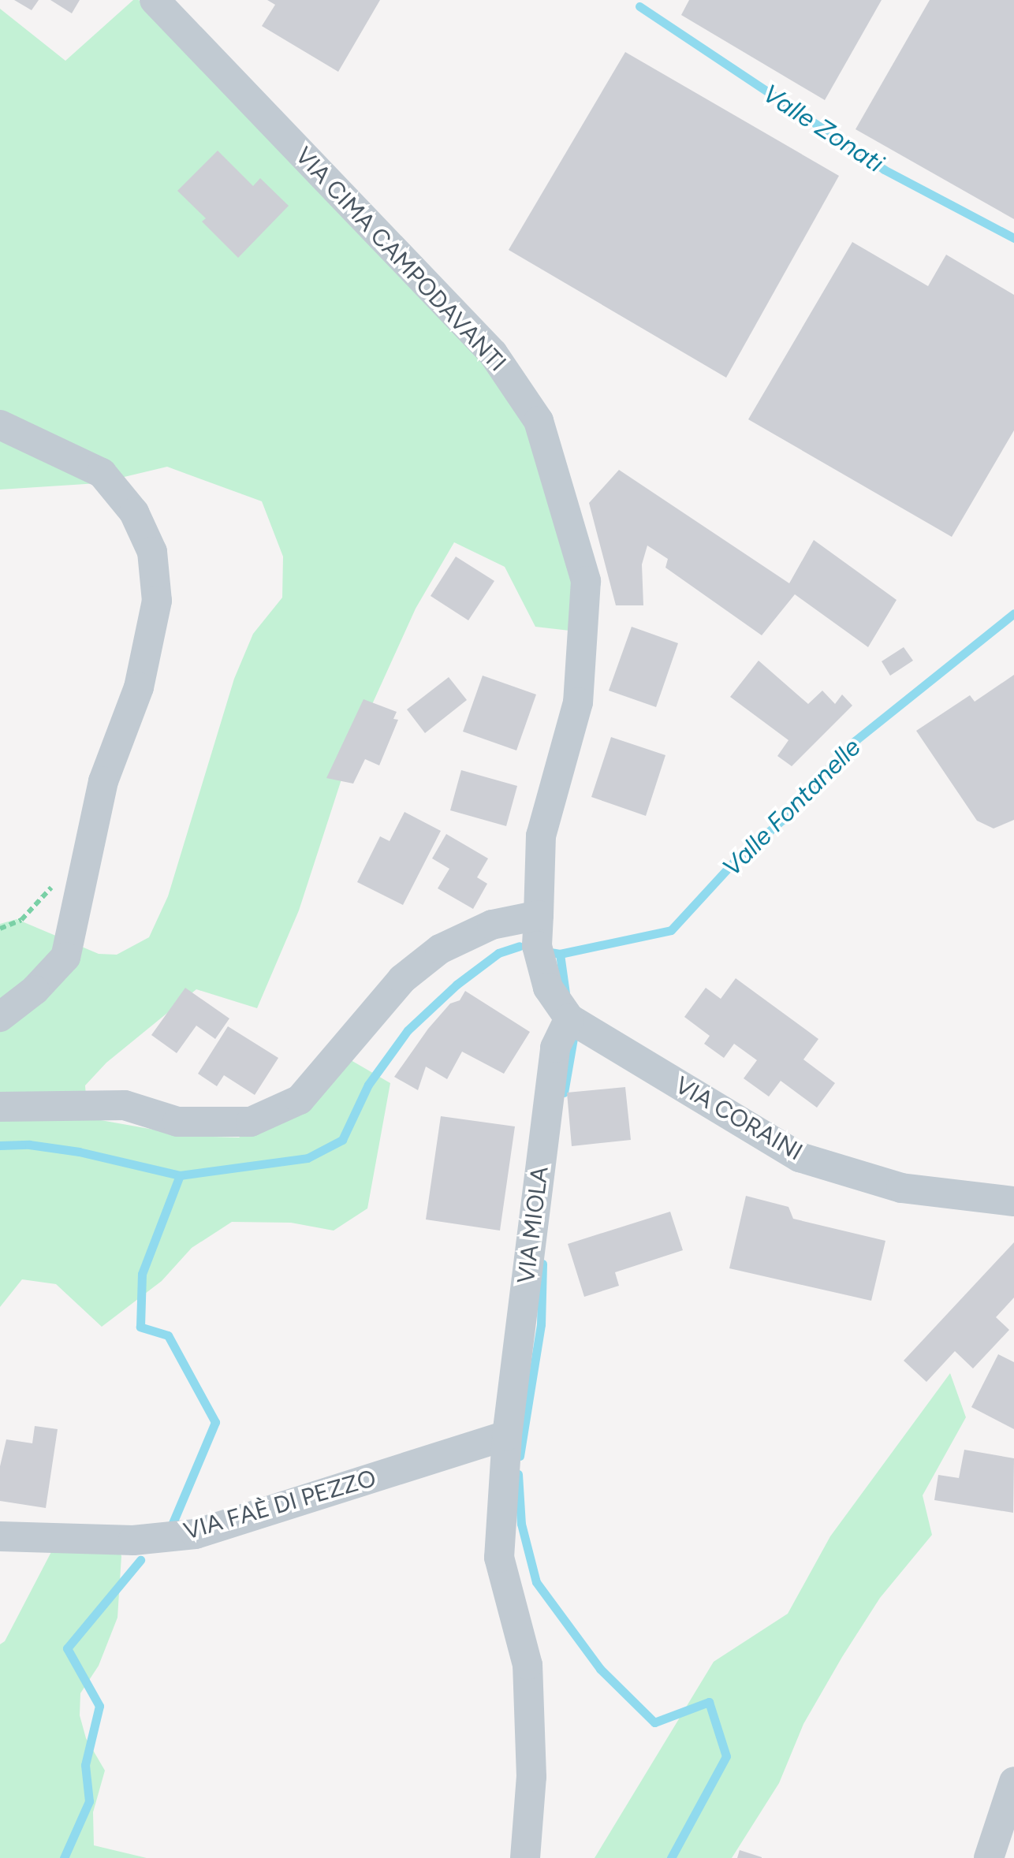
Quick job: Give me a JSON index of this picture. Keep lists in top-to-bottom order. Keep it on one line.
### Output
{"streets":{"street":["VIA CIMA CAMPODAVANTI","VIA CORAINI","VIA MIOLA","VIA FAÈ DI PEZZO"]},"crossings":[["VIA CIMA CAMPODAVANTI","VIA CORAINI"],["VIA CIMA CAMPODAVANTI","VIA MIOLA"],["VIA CORAINI","VIA MIOLA"],["VIA MIOLA","VIA FAÈ DI PEZZO"]],"water":["Valle Zonati","Valle Fontanelle"]}
